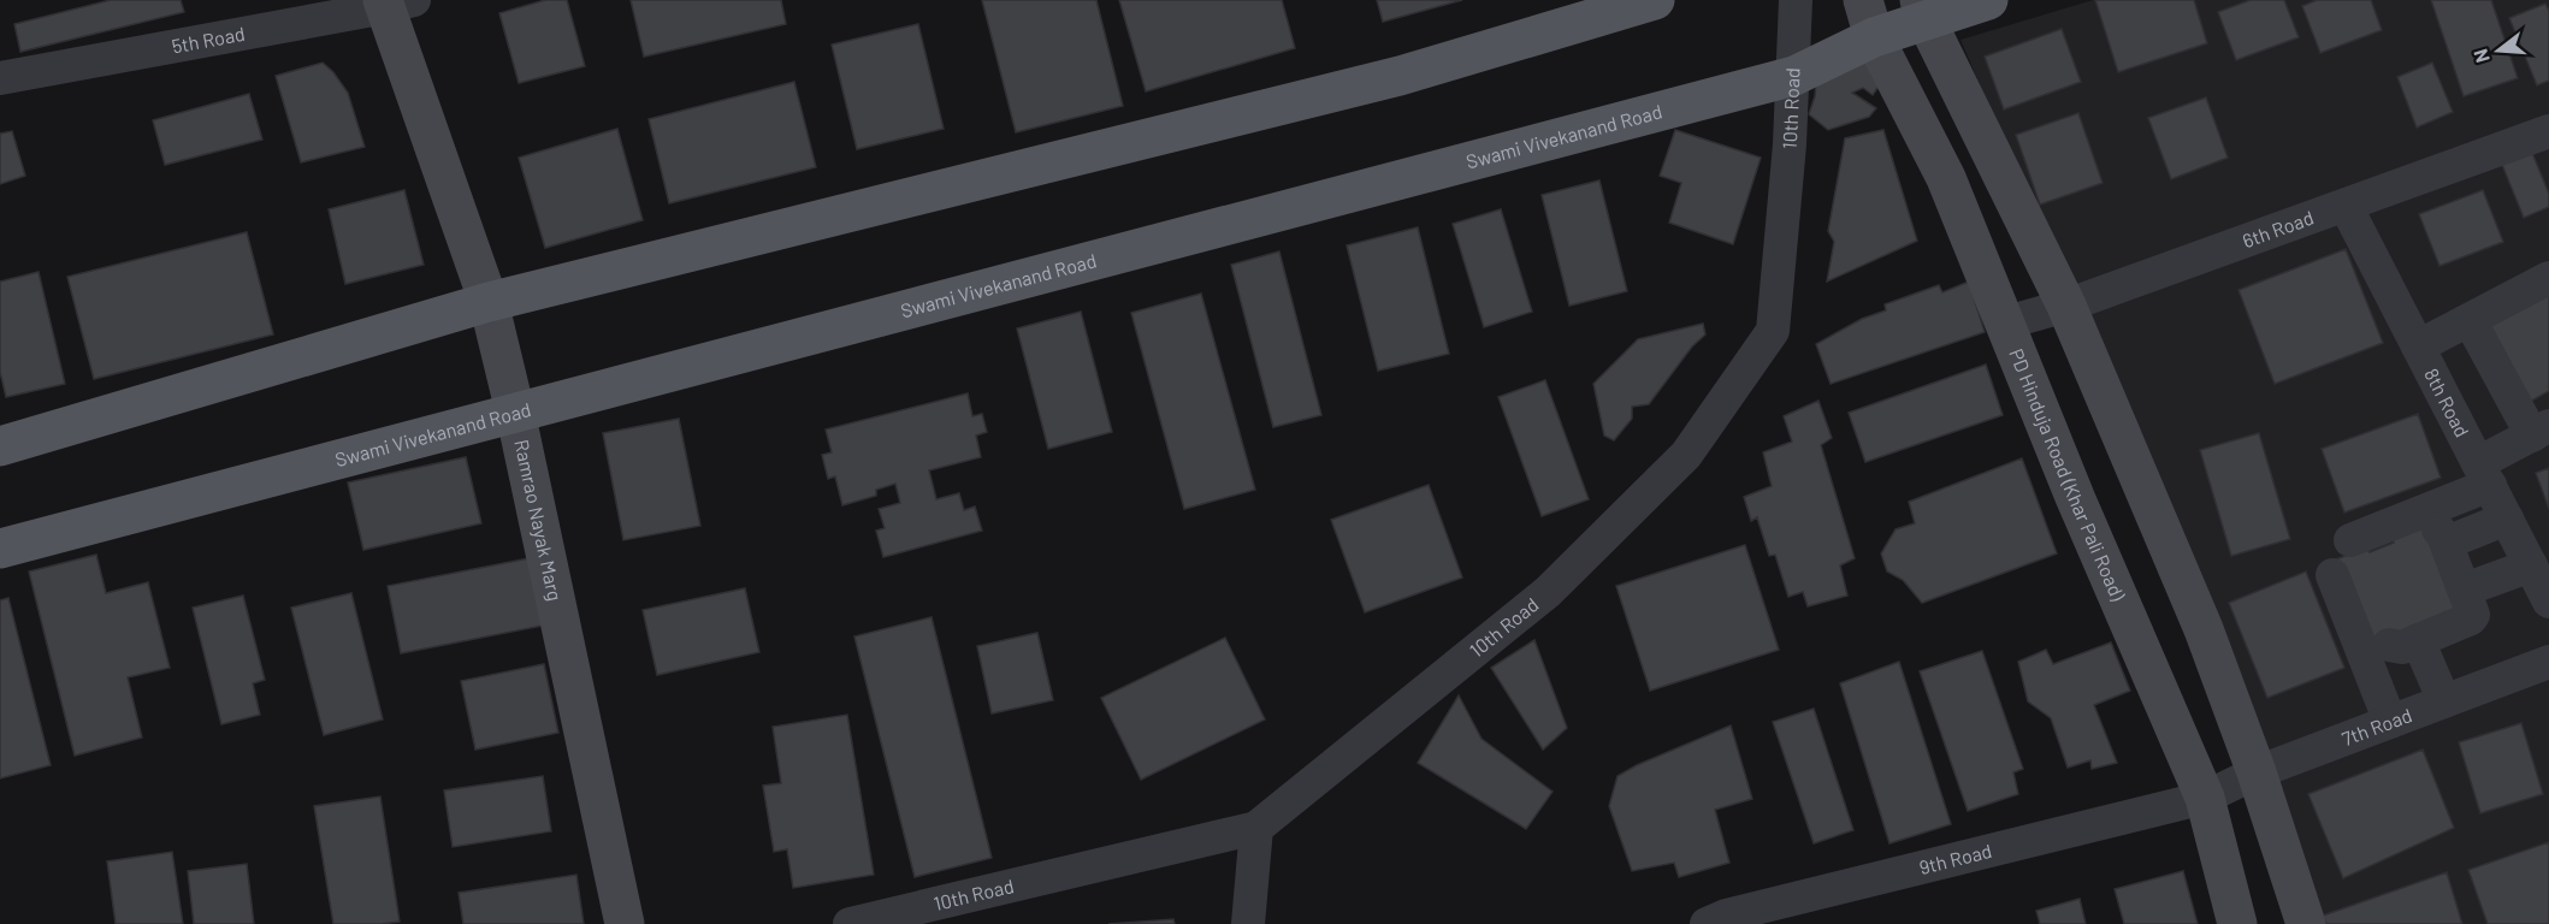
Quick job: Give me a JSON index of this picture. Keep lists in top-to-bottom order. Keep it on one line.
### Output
{"streets":{"main road":["Swami Vivekanand Road"],"street":["5th Road","10th Road","6th Road","8th Road","PD Hinduja Road (Khar Pali Road)","Ramrao Nayak Marg","7th Road","9th Road"]},"crossings":[["5th Road","Ramrao Nayak Marg"],["10th Road","Swami Vivekanand Road"],["Swami Vivekanand Road","PD Hinduja Road (Khar Pali Road)"],["Swami Vivekanand Road","Ramrao Nayak Marg"],["6th Road","8th Road"],["6th Road","PD Hinduja Road (Khar Pali Road)"],["PD Hinduja Road (Khar Pali Road)","7th Road"],["PD Hinduja Road (Khar Pali Road)","9th Road"],["7th Road","9th Road"]],"north":"left"}
